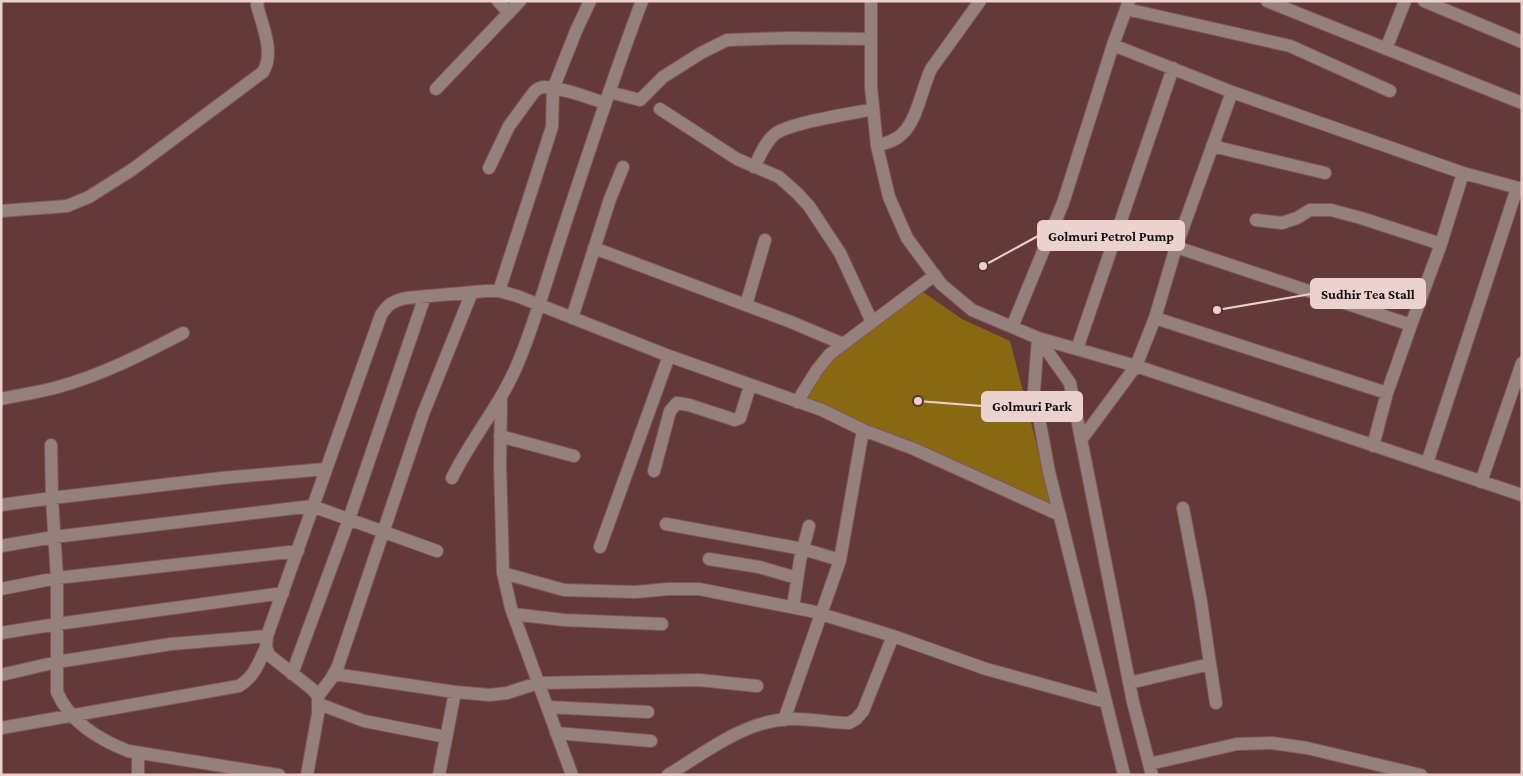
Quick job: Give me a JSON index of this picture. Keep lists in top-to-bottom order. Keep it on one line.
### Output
{"places":["Golmuri Petrol Pump","Sudhir Tea Stall","Golmuri Park"]}
